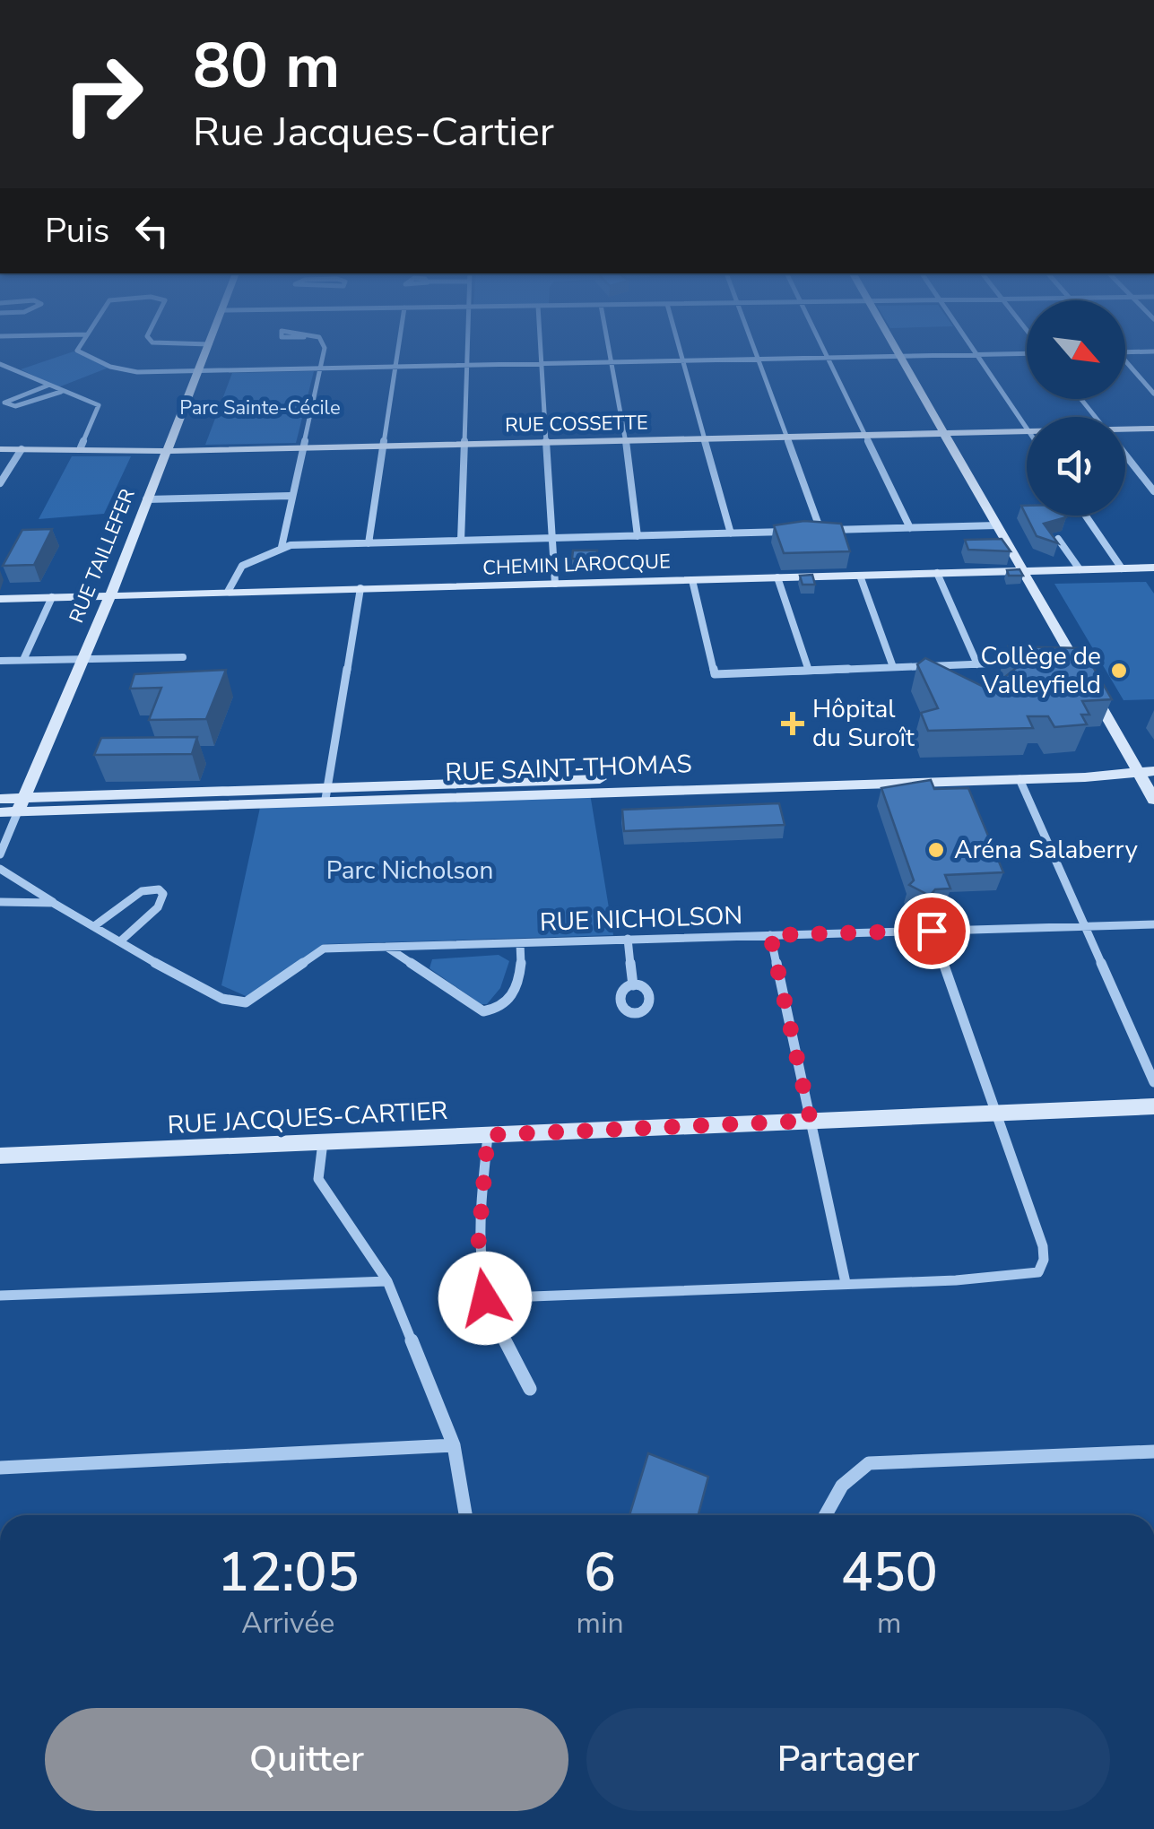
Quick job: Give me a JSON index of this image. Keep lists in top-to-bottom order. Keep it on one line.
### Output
{"streets":{"street":["RUE COSSETTE","RUE TAILLEFER","CHEMIN LAROCQUE","RUE SAINT-THOMAS","RUE NICHOLSON","RUE JACQUES-CARTIER"]},"crossings":[["RUE COSSETTE","RUE TAILLEFER"],["RUE TAILLEFER","CHEMIN LAROCQUE"],["RUE TAILLEFER","RUE SAINT-THOMAS"]],"parks":["Parc Sainte-Cécile","Parc Nicholson"],"places":{"other":["Collège de Valleyfield","Aréna Salaberry"],"health":["Hôpital du Suroît"]},"north":"bottom right","page":{"turn":["80 m","Rue Jacques-Cartier"],"then":"Puis","eta":["12:05","Arrivée","6","min","450","m"],"buttons":["Quitter","Partager"]}}
